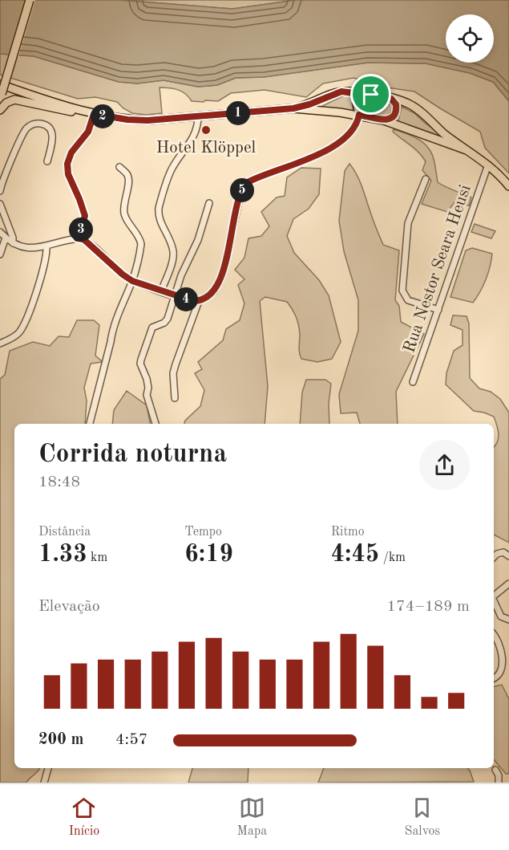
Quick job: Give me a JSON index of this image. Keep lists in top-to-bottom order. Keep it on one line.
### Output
{"streets":{"street":["Rua Nestor Seara Heusi"]},"places":["Hotel Klöppel"],"page":{"pins":["1","2","5","3","4"],"heading":["Corrida noturna","18:48"],"stats":[["Distância","1.33 km"],["Tempo","6:19"],["Ritmo","4:45 /km"]],"chart":["Elevação","174–189 m"],"list":[{"name":"200 m","note":"4:57"}],"tabs":["Início","Mapa","Salvos"]}}
